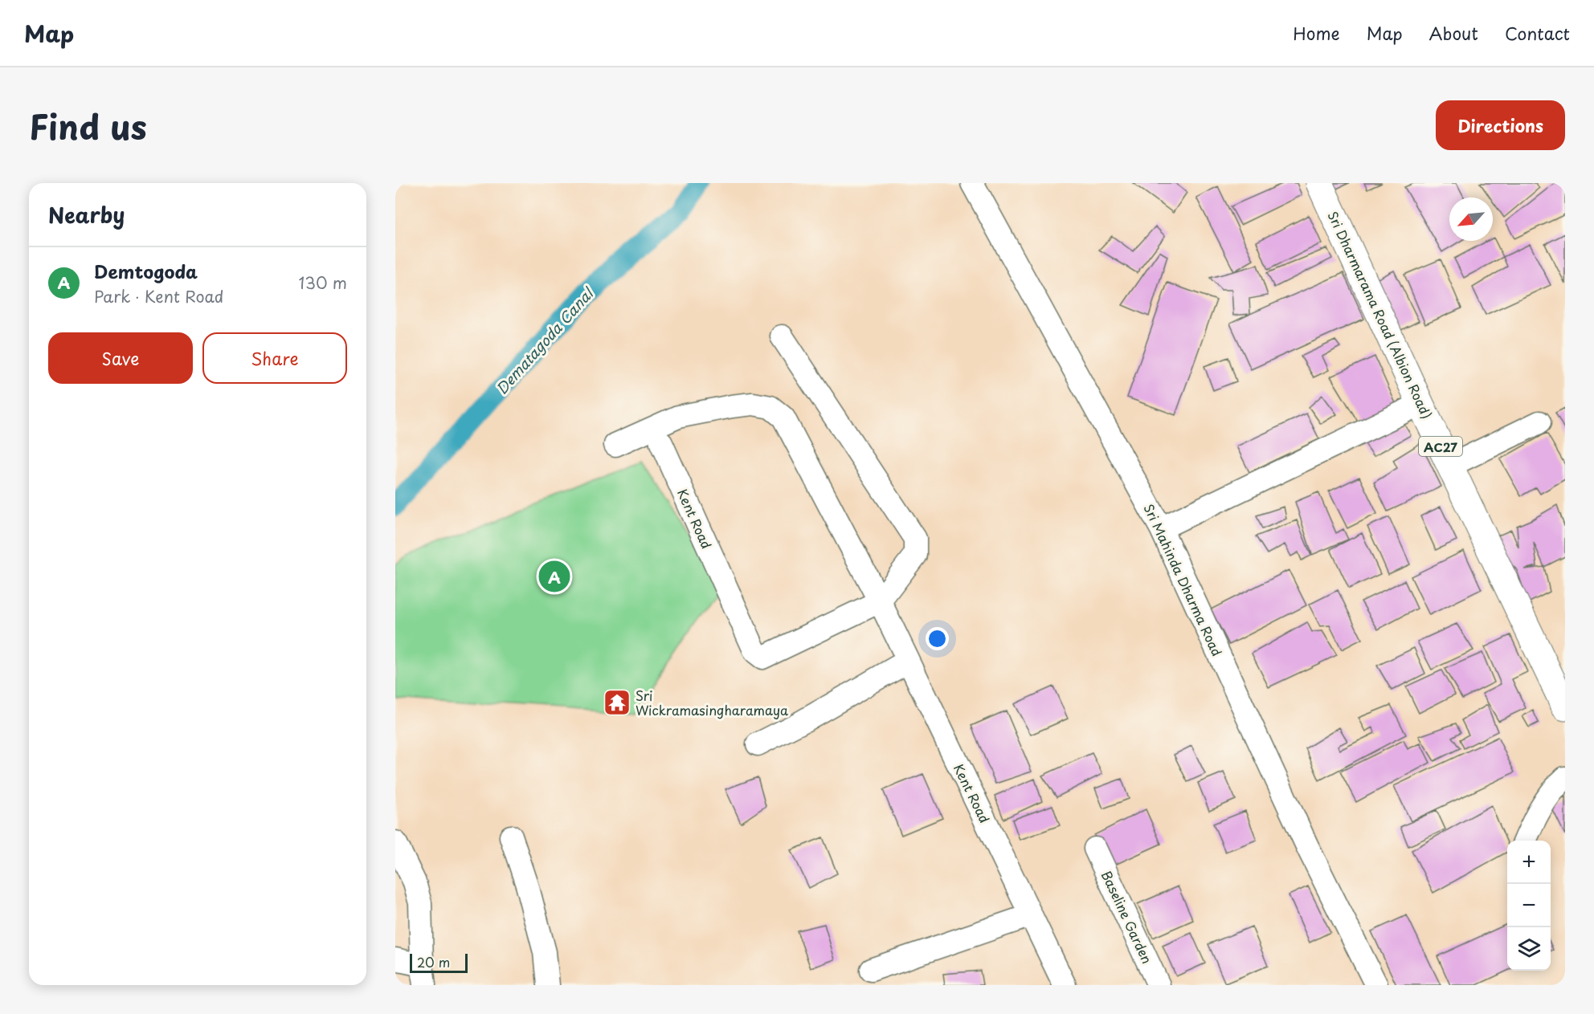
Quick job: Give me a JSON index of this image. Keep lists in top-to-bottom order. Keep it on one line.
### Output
{"streets":{"main road":["Sri Dharmarama Road (Albion Road)","AC27"],"street":["Kent Road","Sri Mahinda Dharma Road","Baseline Garden"]},"water":["Dematagoda Canal"],"places":{"temple":["Sri Wickramasingharamaya"]},"scale_bar":"20 m","north":"bottom left","page":{"header":"Map","nav":["Home","Map","About","Contact"],"title":"Find us","buttons":["Directions",["Save","Share"]],"heading":"Nearby","list":[{"mark":"A","name":"Demtogoda","note":"Park · Kent Road","value":"130 m"}],"pins":"A","map_buttons":["+","−"],"scale":"20 m"}}
